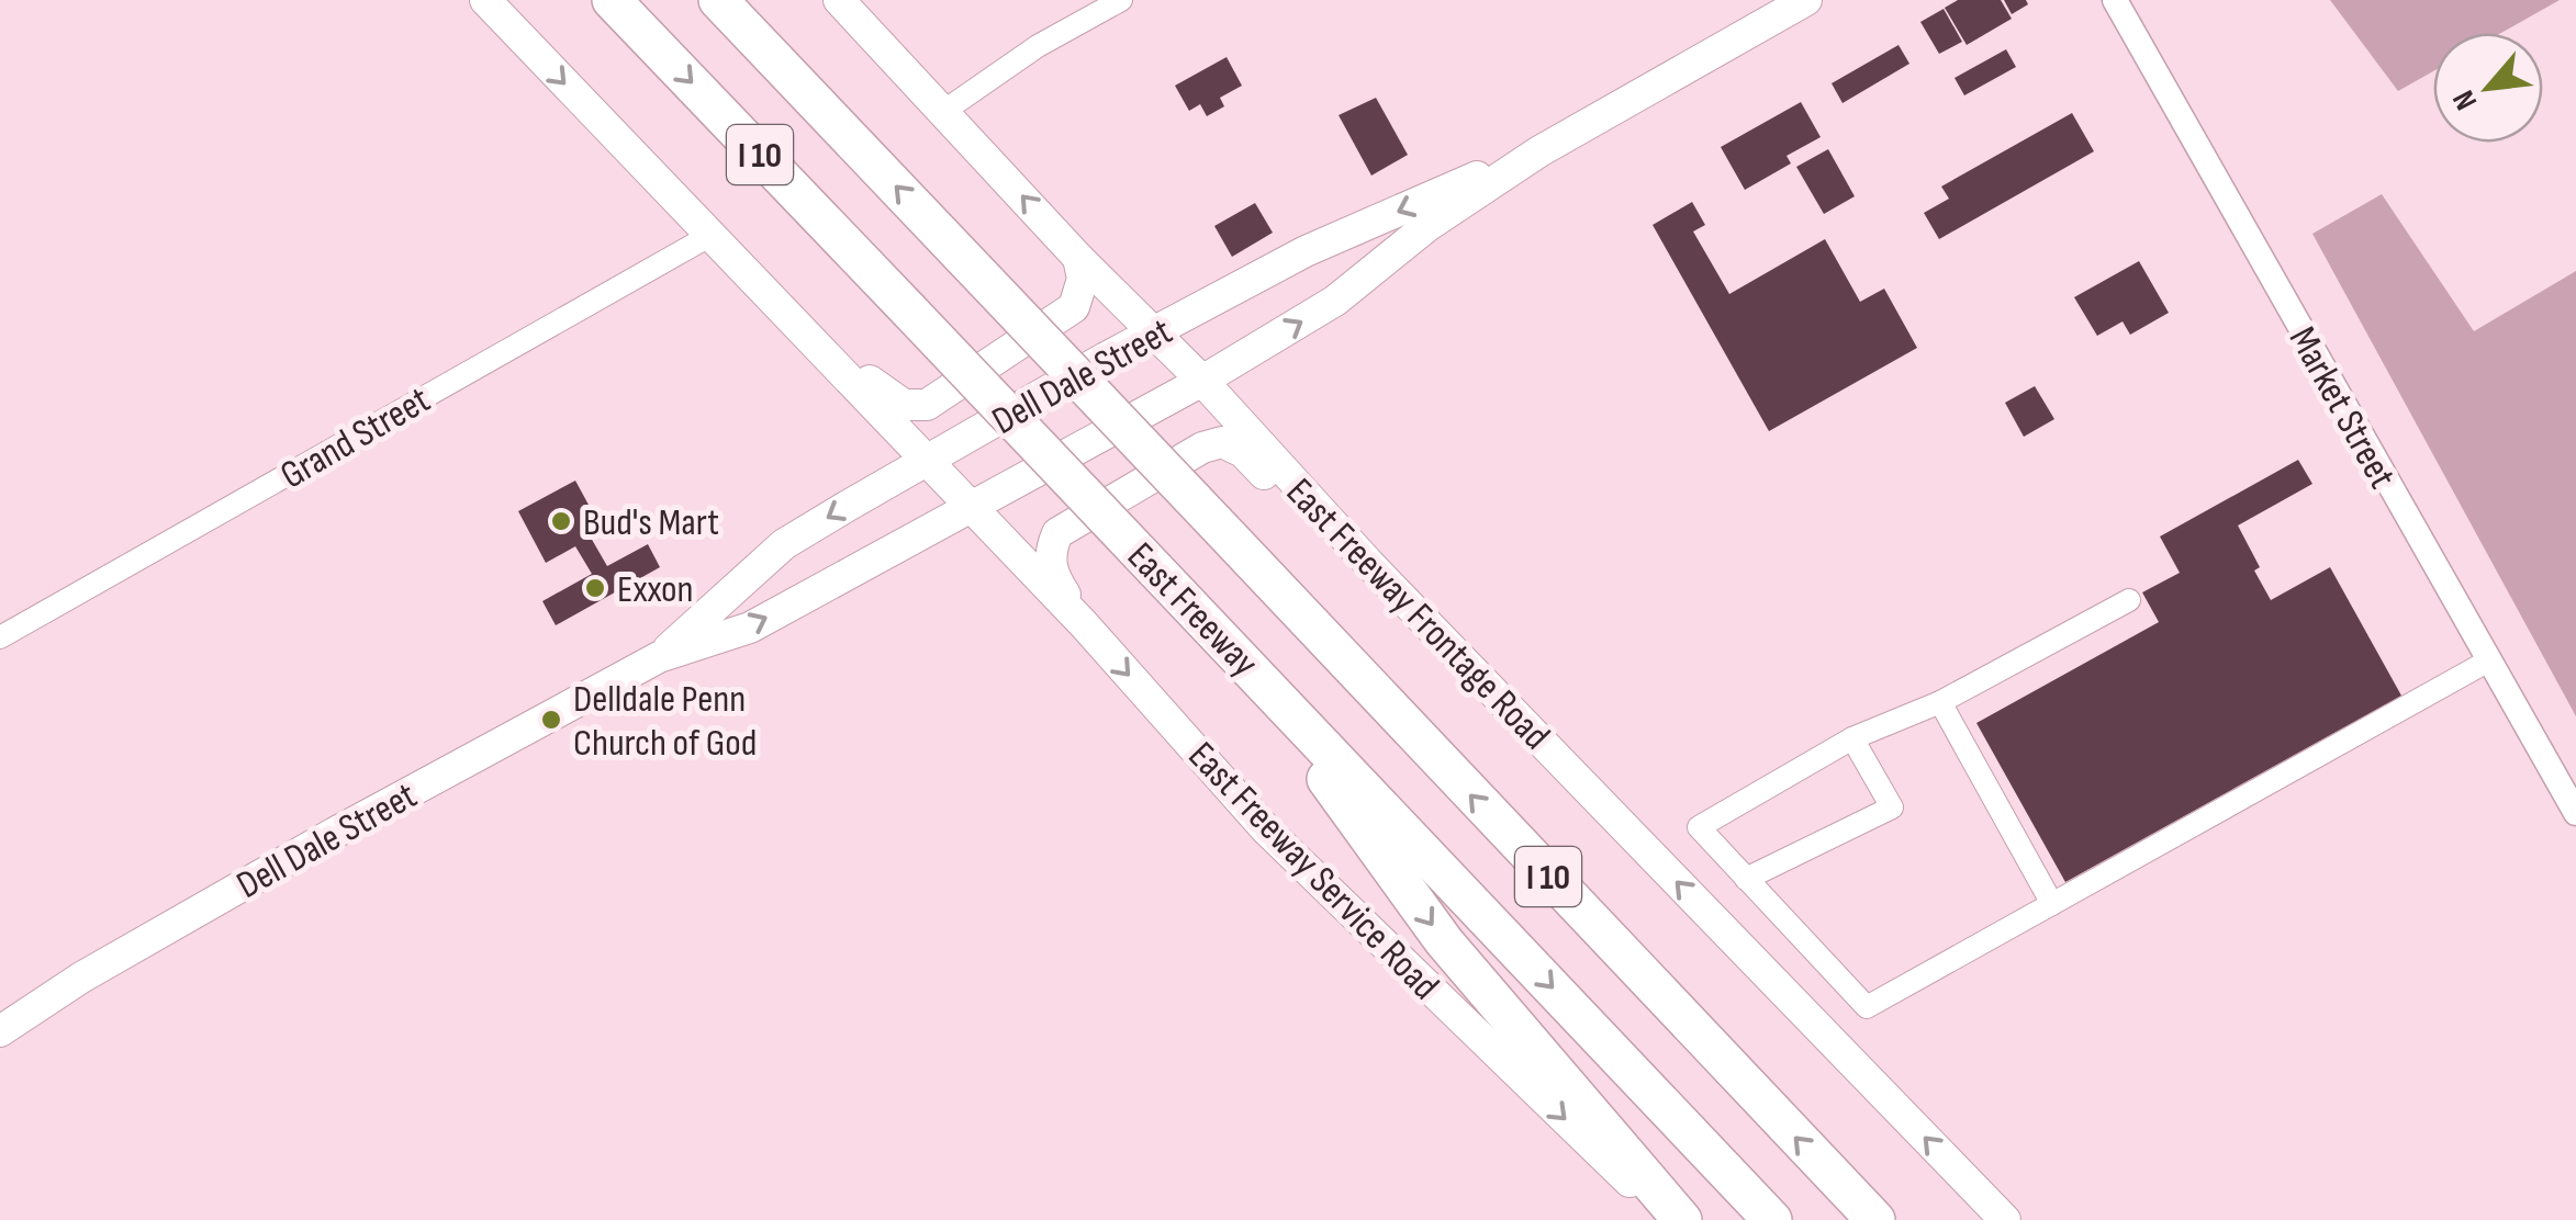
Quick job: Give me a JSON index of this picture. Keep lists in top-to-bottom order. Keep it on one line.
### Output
{"streets":{"highway":["I 10","East Freeway"],"main road":["Dell Dale Street","East Freeway Frontage Road","East Freeway Service Road"],"street":["Market Street","Grand Street"]},"crossings":[["Dell Dale Street","East Freeway Frontage Road"],["Dell Dale Street","East Freeway Service Road"]],"one_way":["East Freeway Frontage Road","East Freeway Service Road"],"places":["Bud's Mart","Exxon","Delldale Penn Church of God"],"north":"bottom left"}
